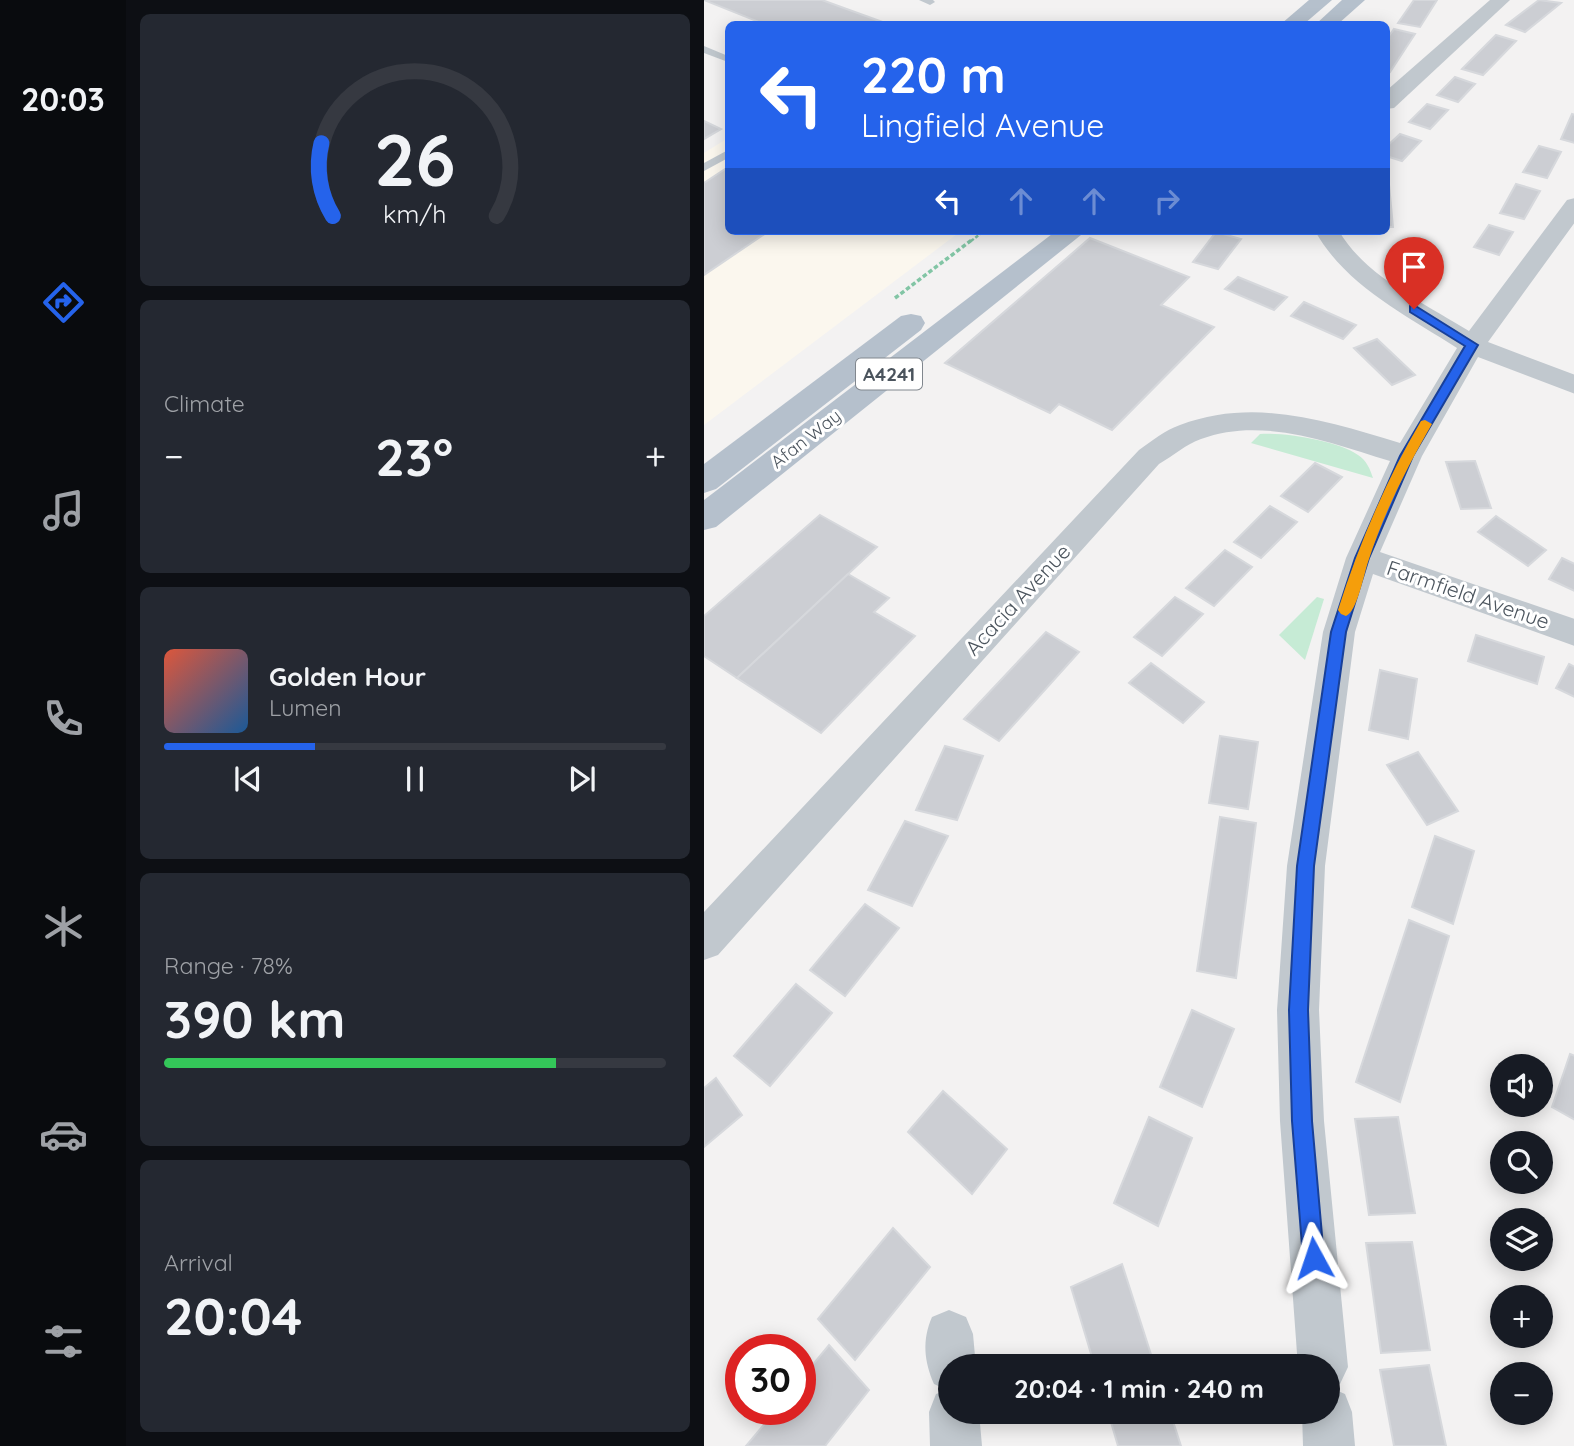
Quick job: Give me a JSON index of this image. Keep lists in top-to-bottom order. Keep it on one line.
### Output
{"streets":{"main road":["A4241","Afan Way"],"street":["Farmfield Avenue","Acacia Avenue"]},"page":{"tabs":"20:03","turn":["220 m","Lingfield Avenue"],"tile":["Climate",["Range · 78%","390 km"],["Arrival","20:04"]],"heat":["−","23°","+"],"song":["Golden Hour","Lumen"],"map_buttons":["+","−"],"limit":"30","trip":"20:04 · 1 min · 240 m","gauge":["26","km/h"]}}
